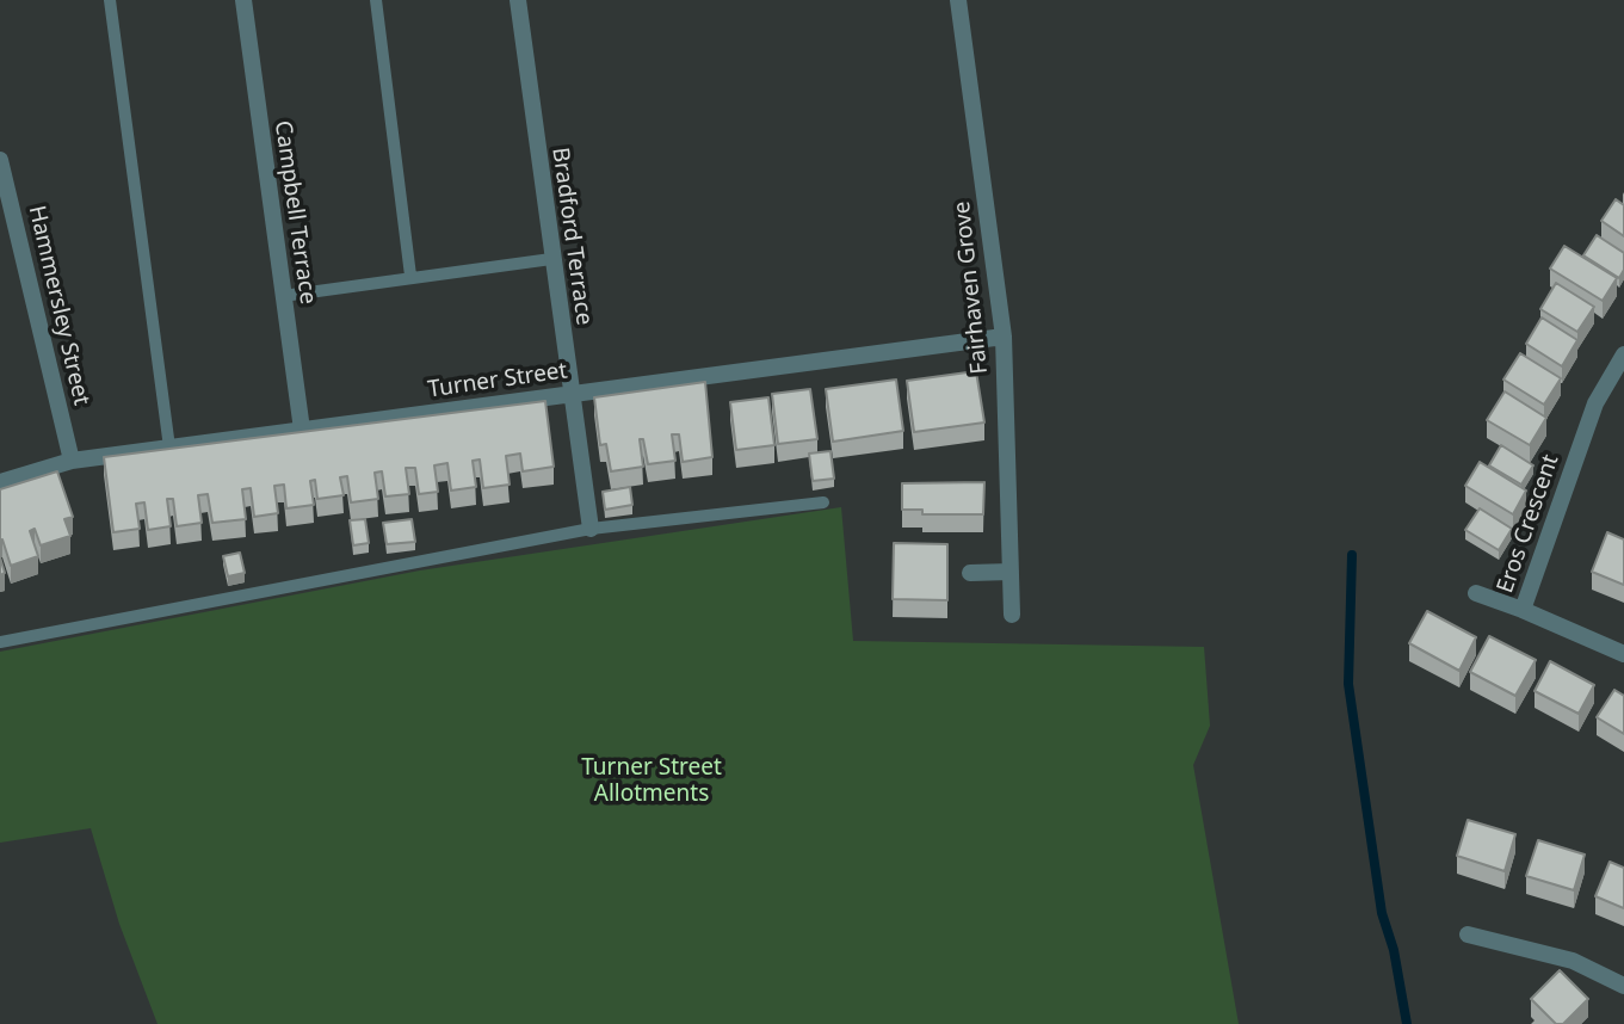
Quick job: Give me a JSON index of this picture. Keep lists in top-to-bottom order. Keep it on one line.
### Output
{"streets":{"street":["Campbell Terrace","Bradford Terrace","Fairhaven Grove","Hammersley Street","Turner Street","Eros Crescent"]},"crossings":[["Campbell Terrace","Turner Street"],["Bradford Terrace","Turner Street"],["Fairhaven Grove","Turner Street"],["Hammersley Street","Turner Street"]],"parks":["Turner Street Allotments"]}
